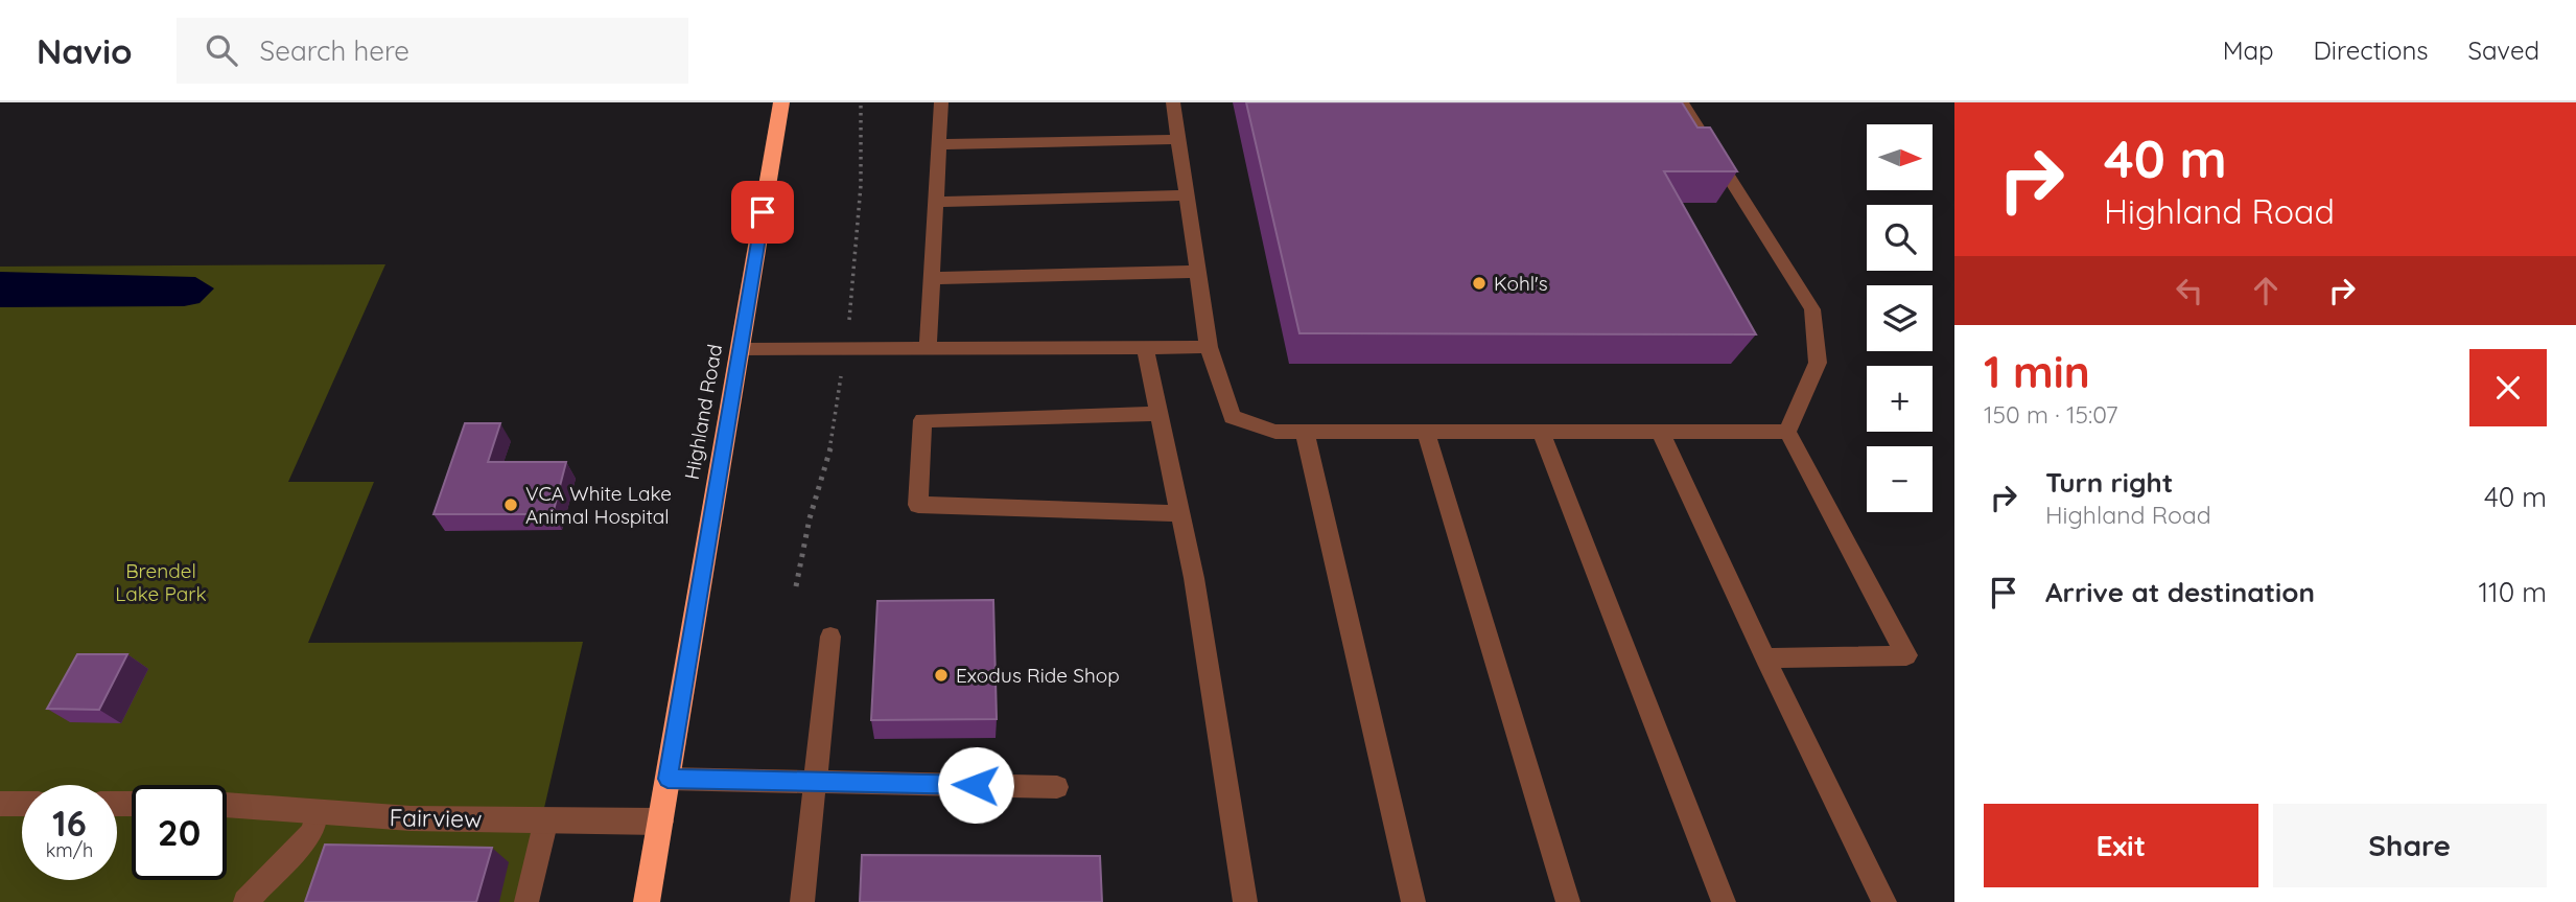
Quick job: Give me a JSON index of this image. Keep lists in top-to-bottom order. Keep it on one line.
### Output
{"streets":{"highway":["Highland Road"],"street":["Fairview"]},"crossings":[["Highland Road","Fairview"]],"parks":["Brendel Lake Park"],"places":["Kohl's","VCA White Lake Animal Hospital","Exodus Ride Shop"],"north":"right","page":{"header":"Navio","search":"Search here","nav":["Map","Directions","Saved"],"turn":["40 m","Highland Road"],"map_buttons":["+","−"],"heading":["1 min","150 m · 15:07"],"list":[{"name":"Turn right","note":"Highland Road","value":"40 m"},{"name":"Arrive at destination","value":"110 m"}],"speed":"16 km/h","limit":"20","buttons":["Exit","Share"]}}
